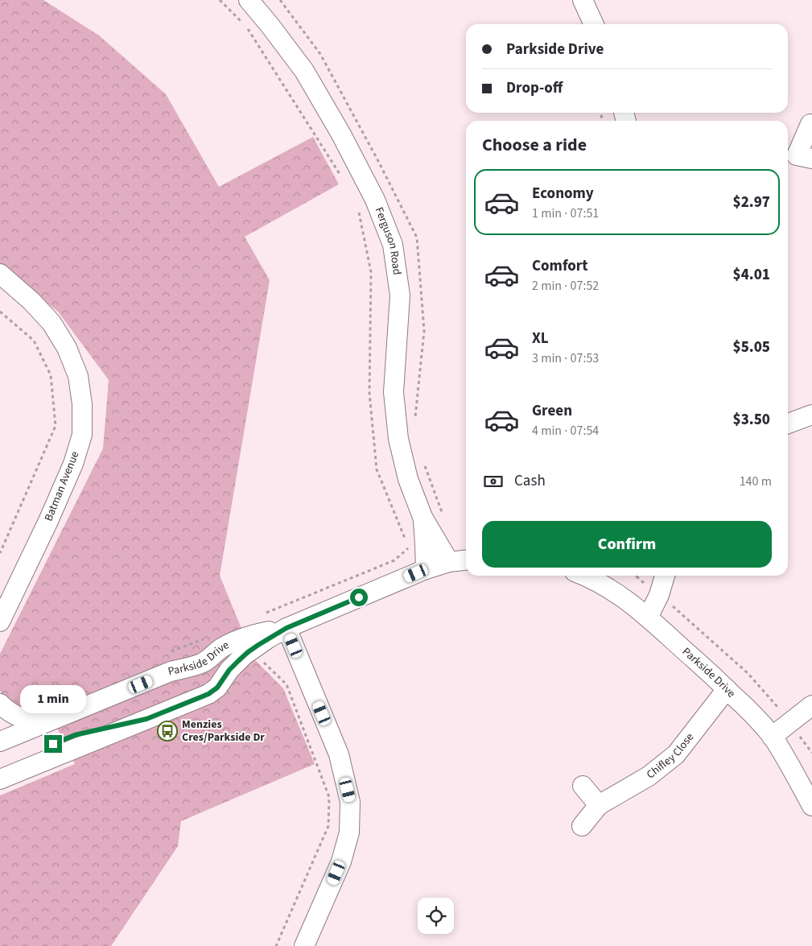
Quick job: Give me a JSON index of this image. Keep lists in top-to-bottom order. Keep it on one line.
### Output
{"streets":{"street":["Ferguson Road","Batman Avenue","Parkside Drive","Chifley Close"]},"crossings":[["Ferguson Road","Parkside Drive"],["Parkside Drive","Chifley Close"]],"places":{"bus stop":["Menzies Cres/Parkside Dr"]},"page":{"banner":["Parkside Drive","Drop-off"],"heading":"Choose a ride","list":[{"name":"Economy","note":"1 min · 07:51","value":"$2.97"},{"name":"Comfort","note":"2 min · 07:52","value":"$4.01"},{"name":"XL","note":"3 min · 07:53","value":"$5.05"},{"name":"Green","note":"4 min · 07:54","value":"$3.50"}],"pay":["Cash","140 m"],"buttons":"Confirm","bubble":"1 min"}}
